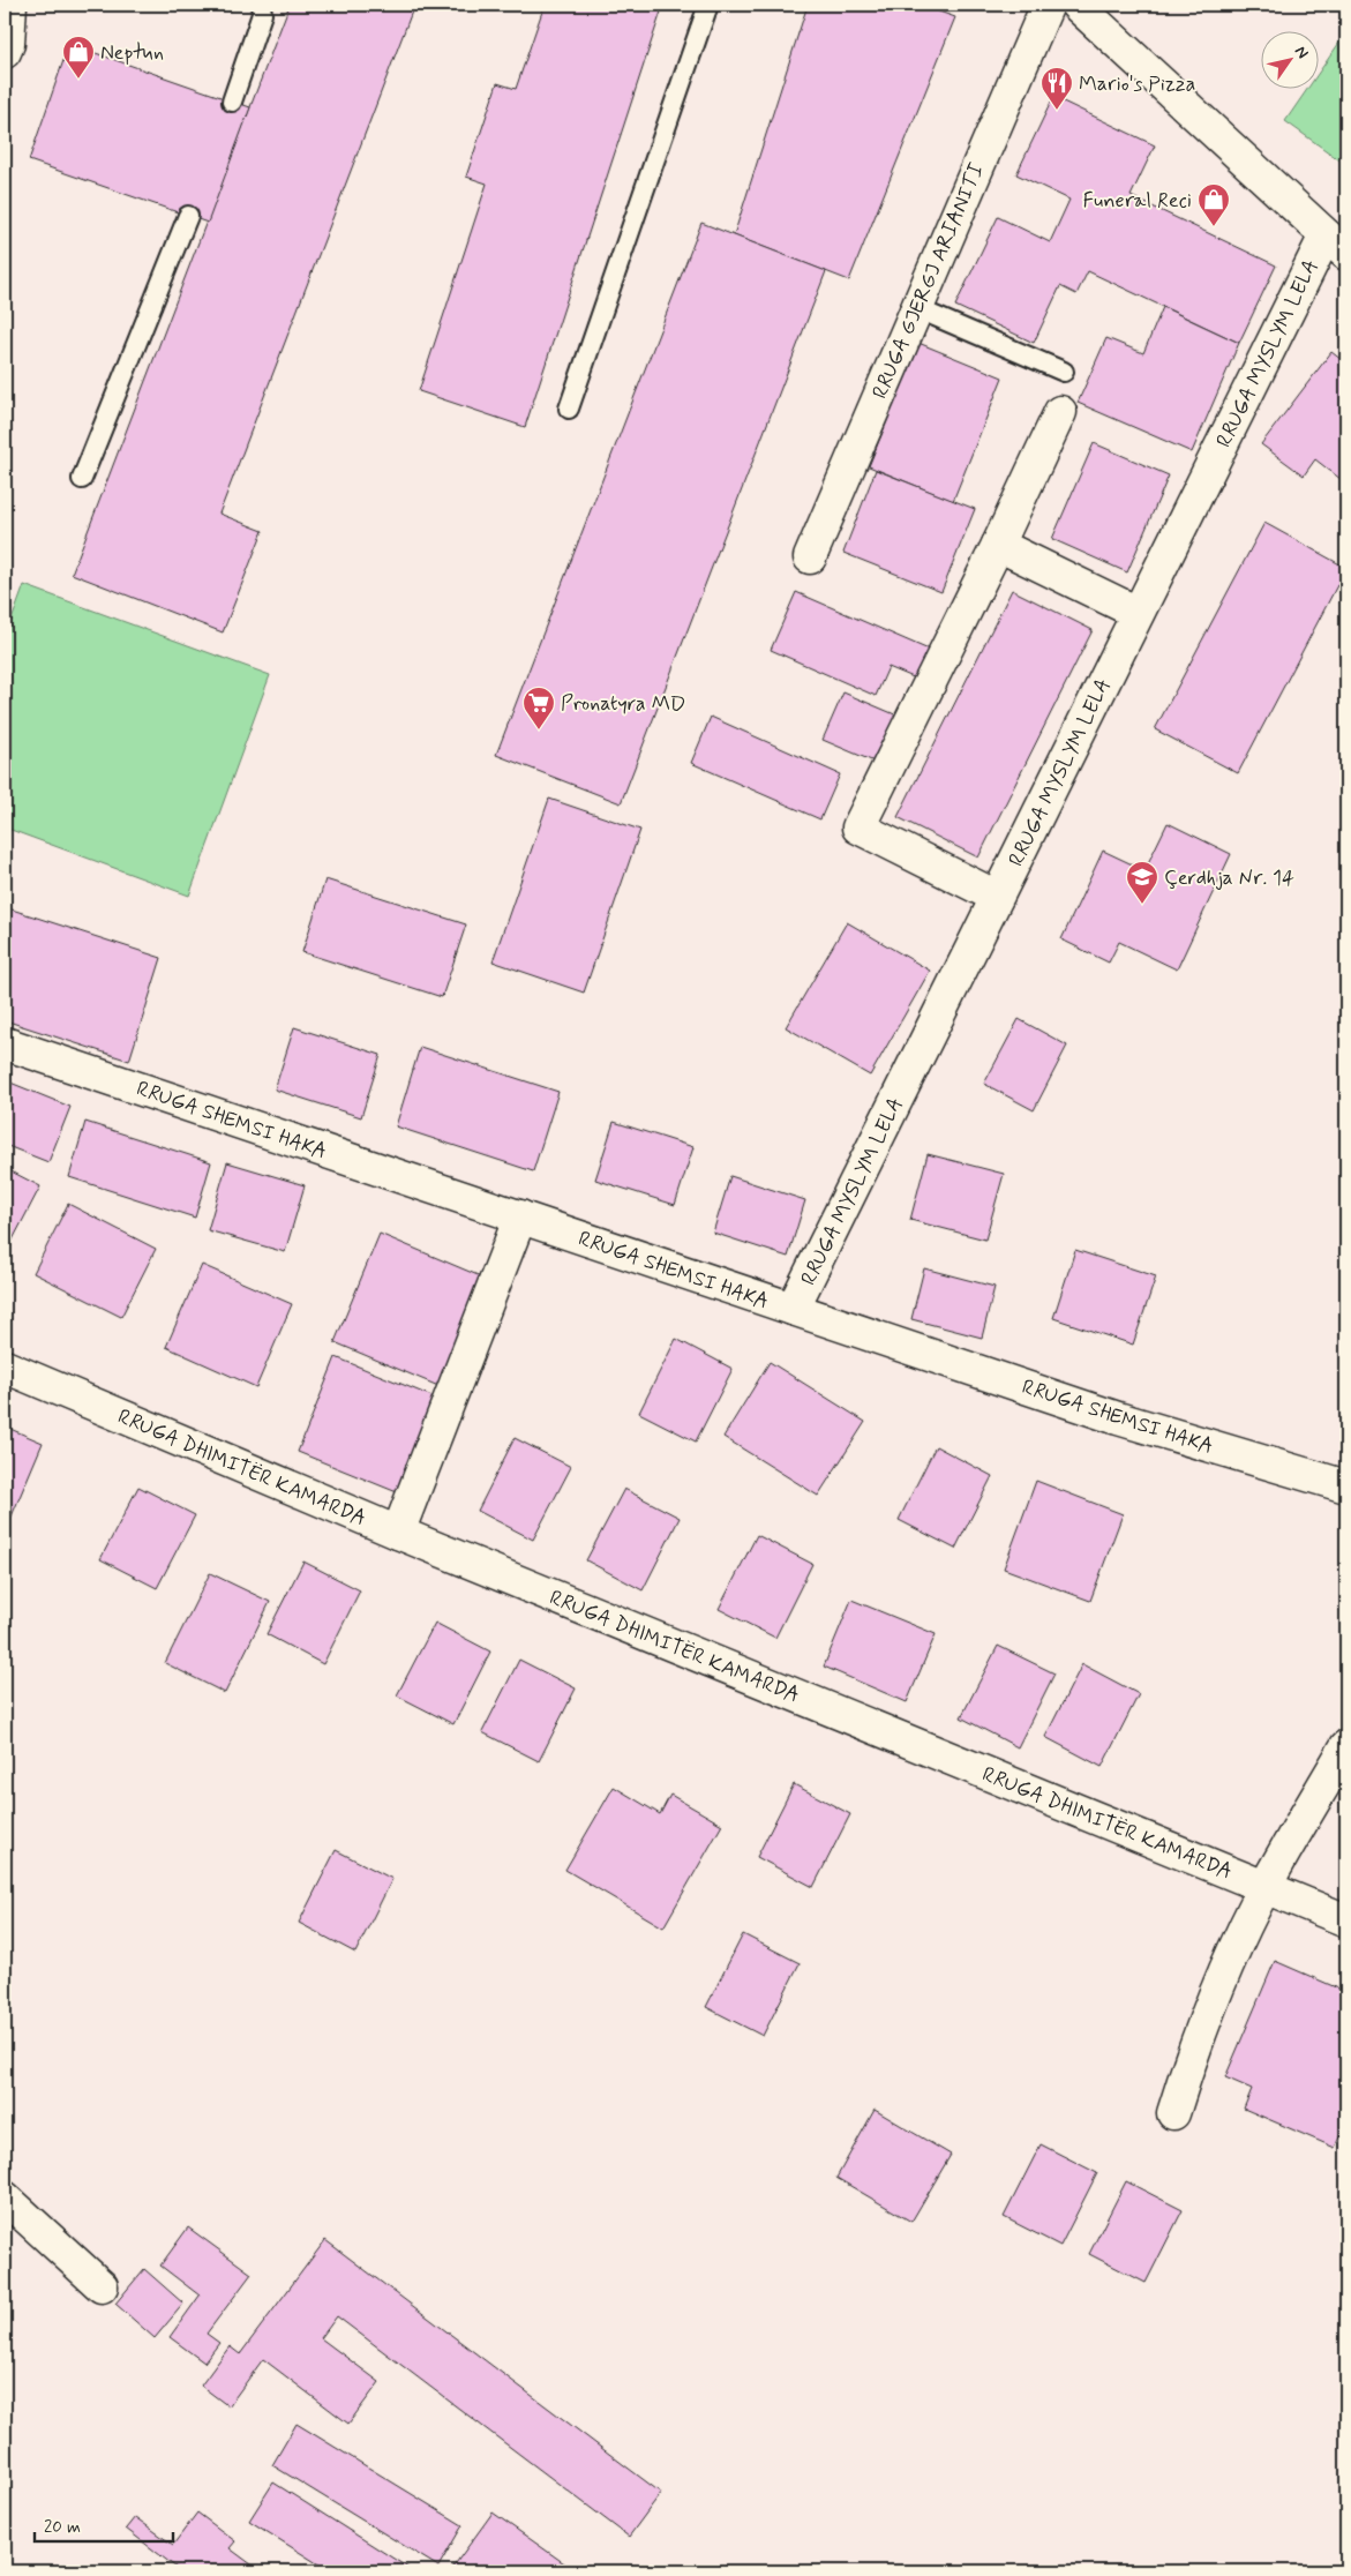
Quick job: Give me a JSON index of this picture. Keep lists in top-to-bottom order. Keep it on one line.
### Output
{"streets":{"street":["RRUGA GJERGJ ARIANITI","RRUGA MYSLYM LELA","RRUGA SHEMSI HAKA","RRUGA DHIMITËR KAMARDA"]},"crossings":[["RRUGA MYSLYM LELA","RRUGA SHEMSI HAKA"]],"places":{"shop":["Neptun","Funeral Reci"],"restaurant":["Mario's Pizza"],"supermarket":["Pronatyra MD"],"school or university":["Çerdhja Nr. 14"]},"scale_bar":"20 m","north":"top right"}
